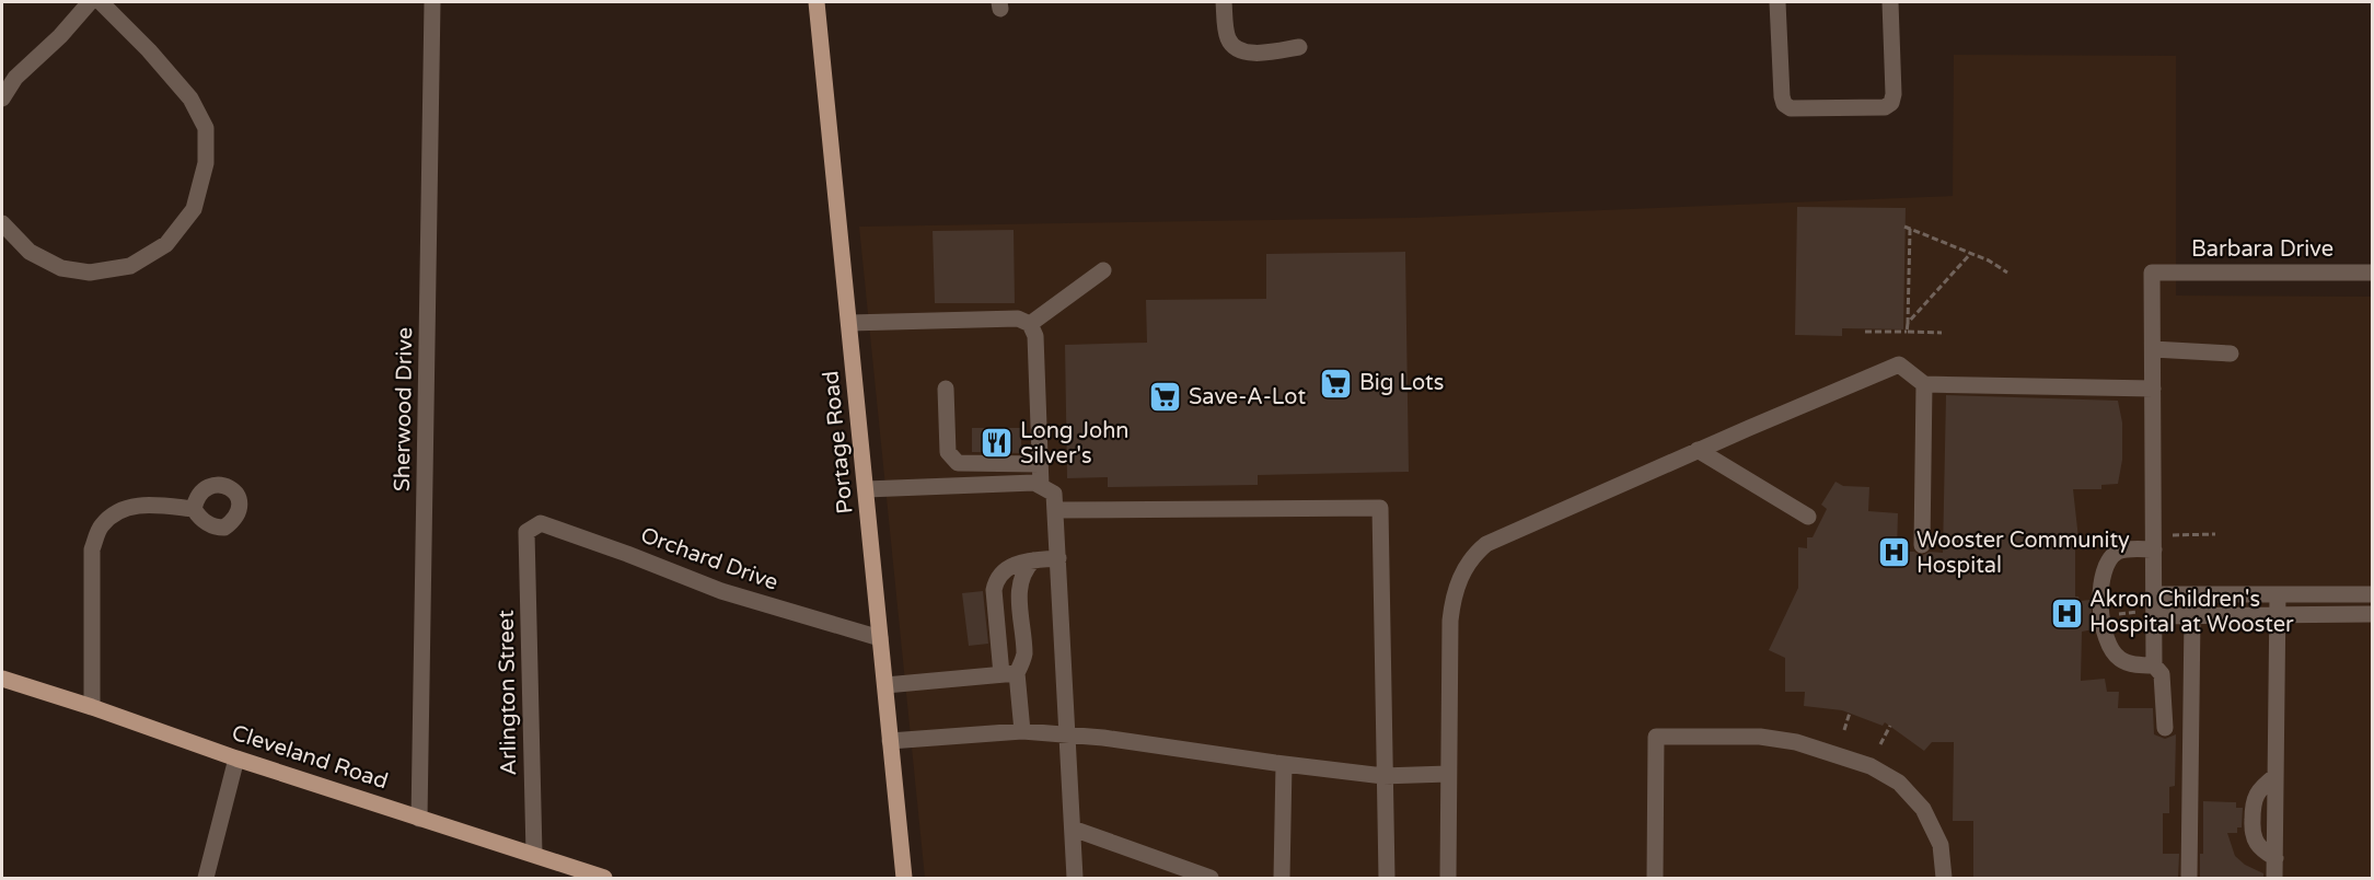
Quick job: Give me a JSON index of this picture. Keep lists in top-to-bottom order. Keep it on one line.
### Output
{"streets":{"main road":["Portage Road","Cleveland Road"],"street":["Barbara Drive","Sherwood Drive","Orchard Drive","Arlington Street"]},"crossings":[["Sherwood Drive","Cleveland Road"],["Portage Road","Orchard Drive"],["Orchard Drive","Arlington Street"],["Arlington Street","Cleveland Road"]],"places":{"supermarket":["Big Lots","Save-A-Lot"],"restaurant":["Long John Silver's"],"hospital":["Wooster Community Hospital","Akron Children's Hospital at Wooster"]}}
